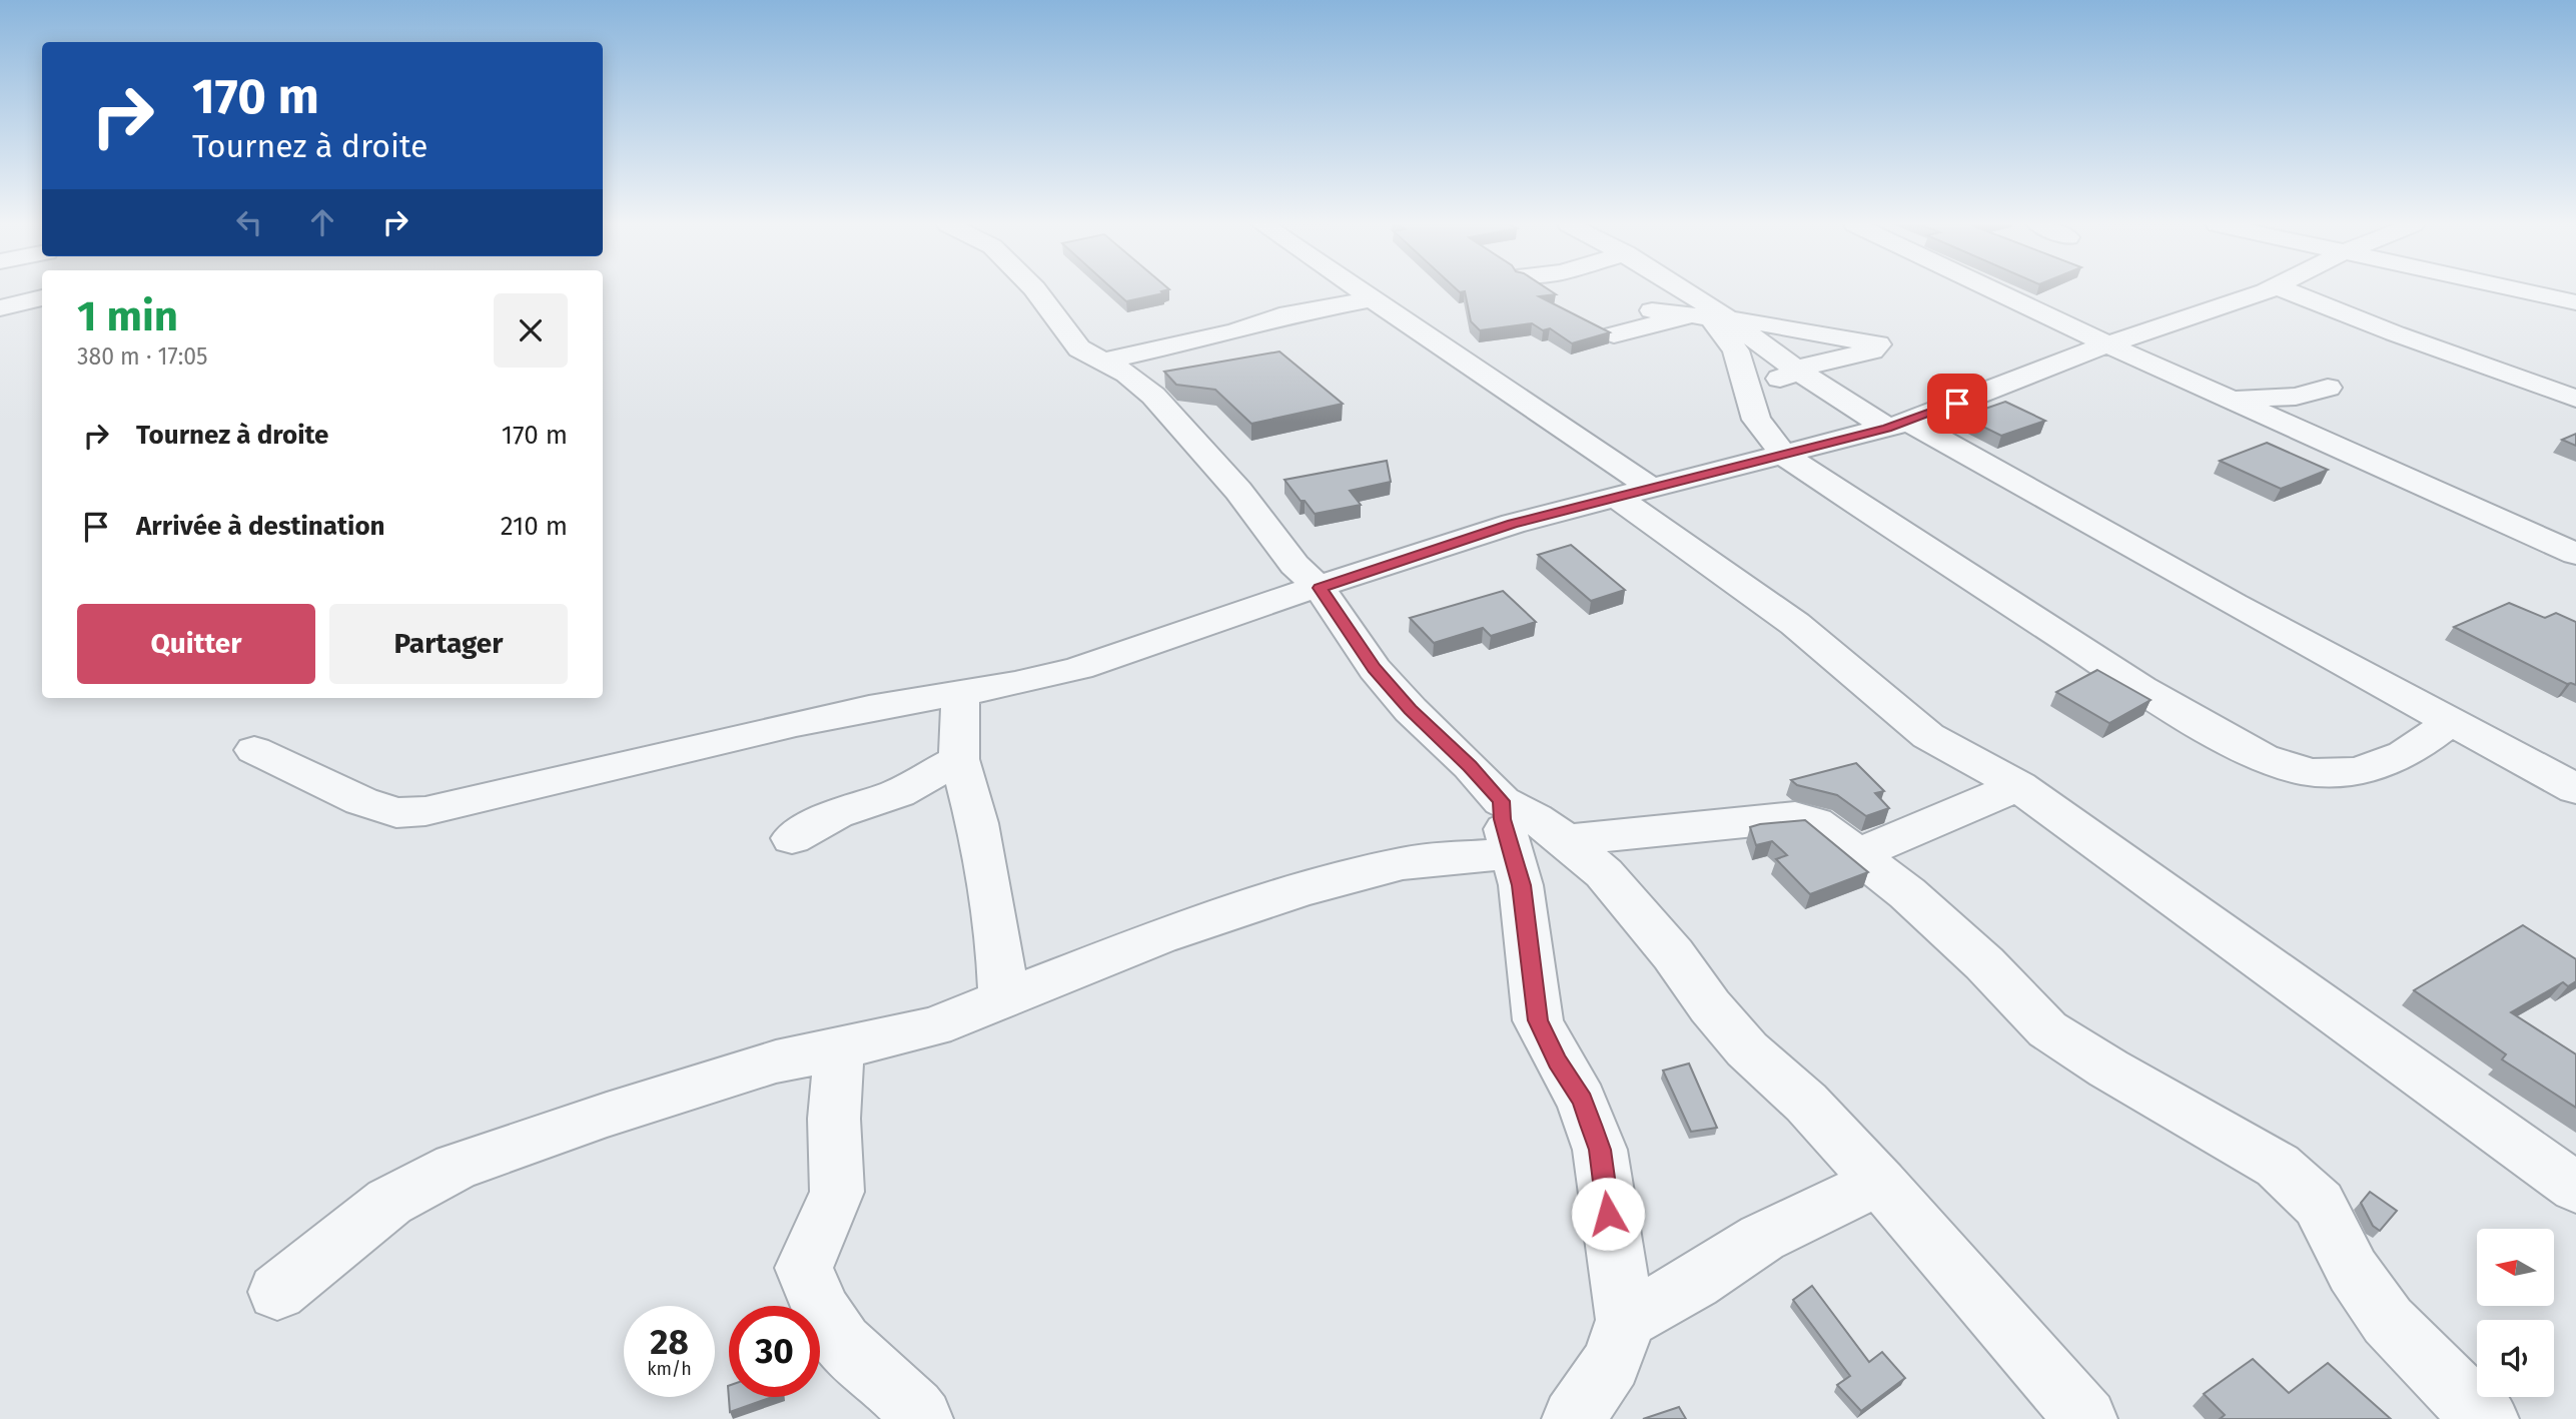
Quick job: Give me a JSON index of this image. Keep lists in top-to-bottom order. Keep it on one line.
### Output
{"north":"left","page":{"turn":["170 m","Tournez à droite"],"heading":["1 min","380 m · 17:05"],"list":[{"name":"Tournez à droite","value":"170 m"},{"name":"Arrivée à destination","value":"210 m"}],"buttons":["Quitter","Partager"],"speed":"28 km/h","limit":"30"}}
